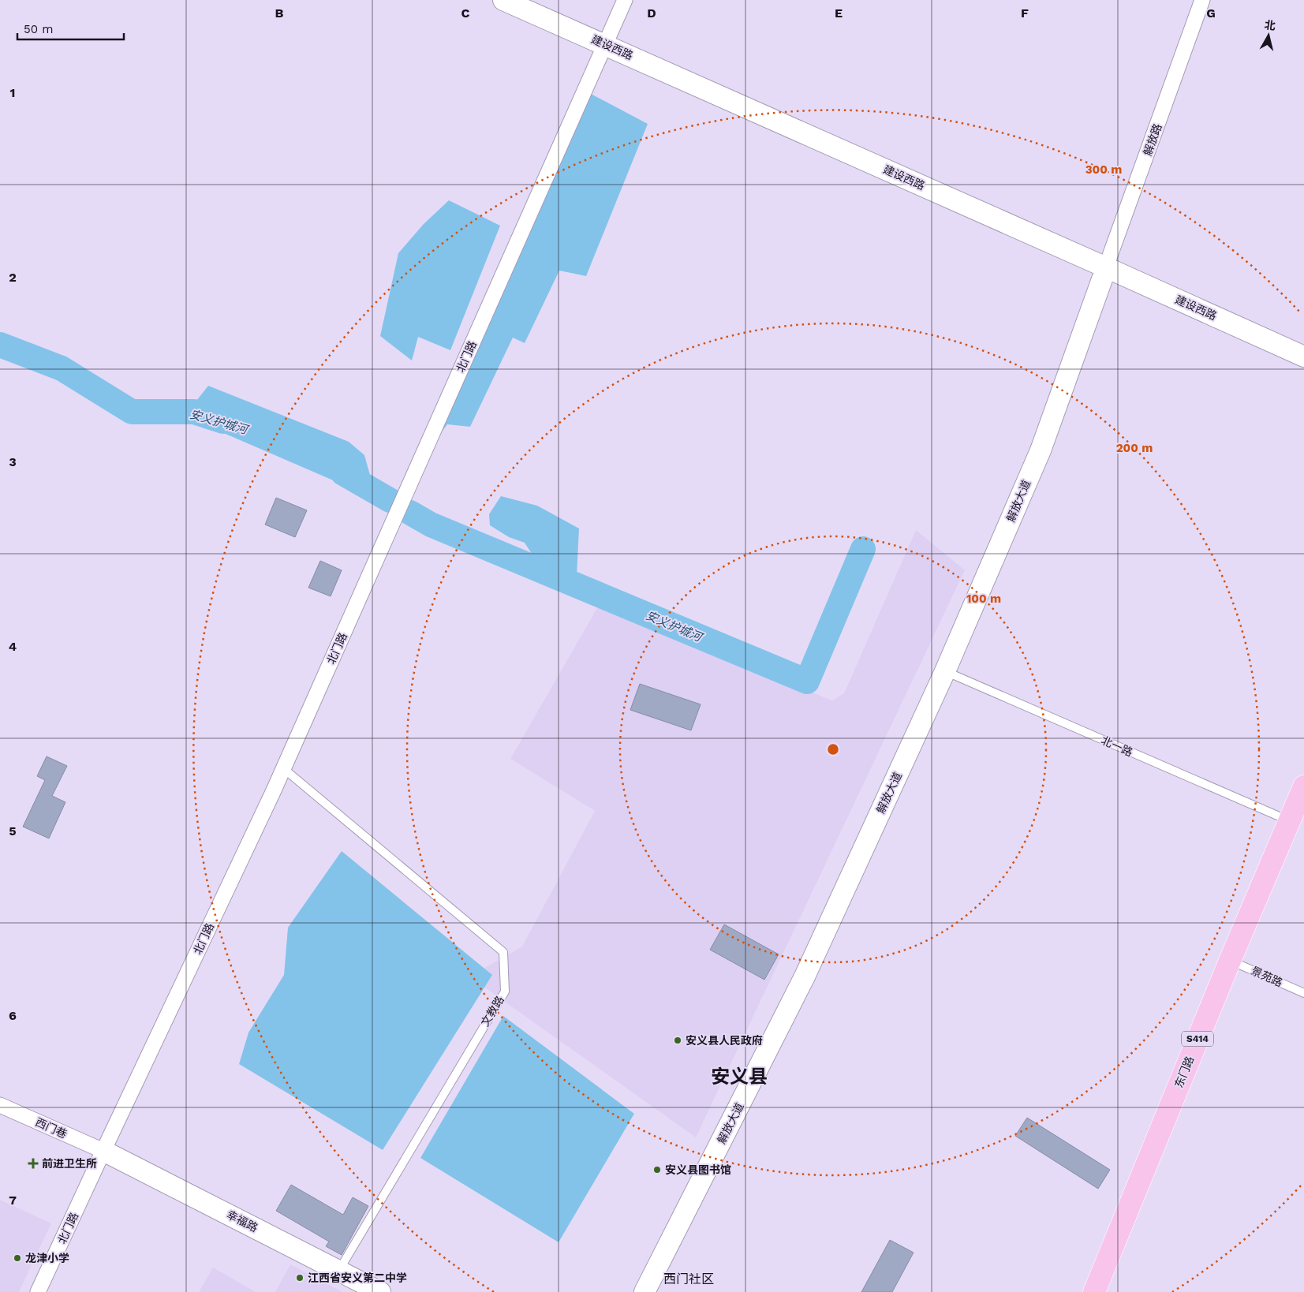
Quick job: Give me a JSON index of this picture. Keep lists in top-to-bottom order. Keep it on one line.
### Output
{"streets":{"main road":["S414","东门路"],"street":["建设西路","解放路","北门路","解放大道","西门巷","幸福路"],"lane":["北一路","景苑路","文教路"]},"crossings":[["建设西路","解放路"],["建设西路","北门路"],["建设西路","解放大道"],["解放路","解放大道"],["北门路","文教路"],["北门路","西门巷"],["北门路","幸福路"],["解放大道","北一路"],["北一路","东门路"],["景苑路","东门路"],["文教路","幸福路"],["西门巷","幸福路"]],"districts":["安义县","西门社区"],"water":["安义护城河"],"places":{"other":["安义县人民政府","安义县图书馆","龙津小学","江西省安义第二中学"],"health":["前进卫生所"]},"scale_bar":"50 m","north":"top","grid":{"columns":["B","C","D","E","F","G"],"rows":["1","2","3","4","5","6","7"]},"rings":["300 m","200 m","100 m"]}
